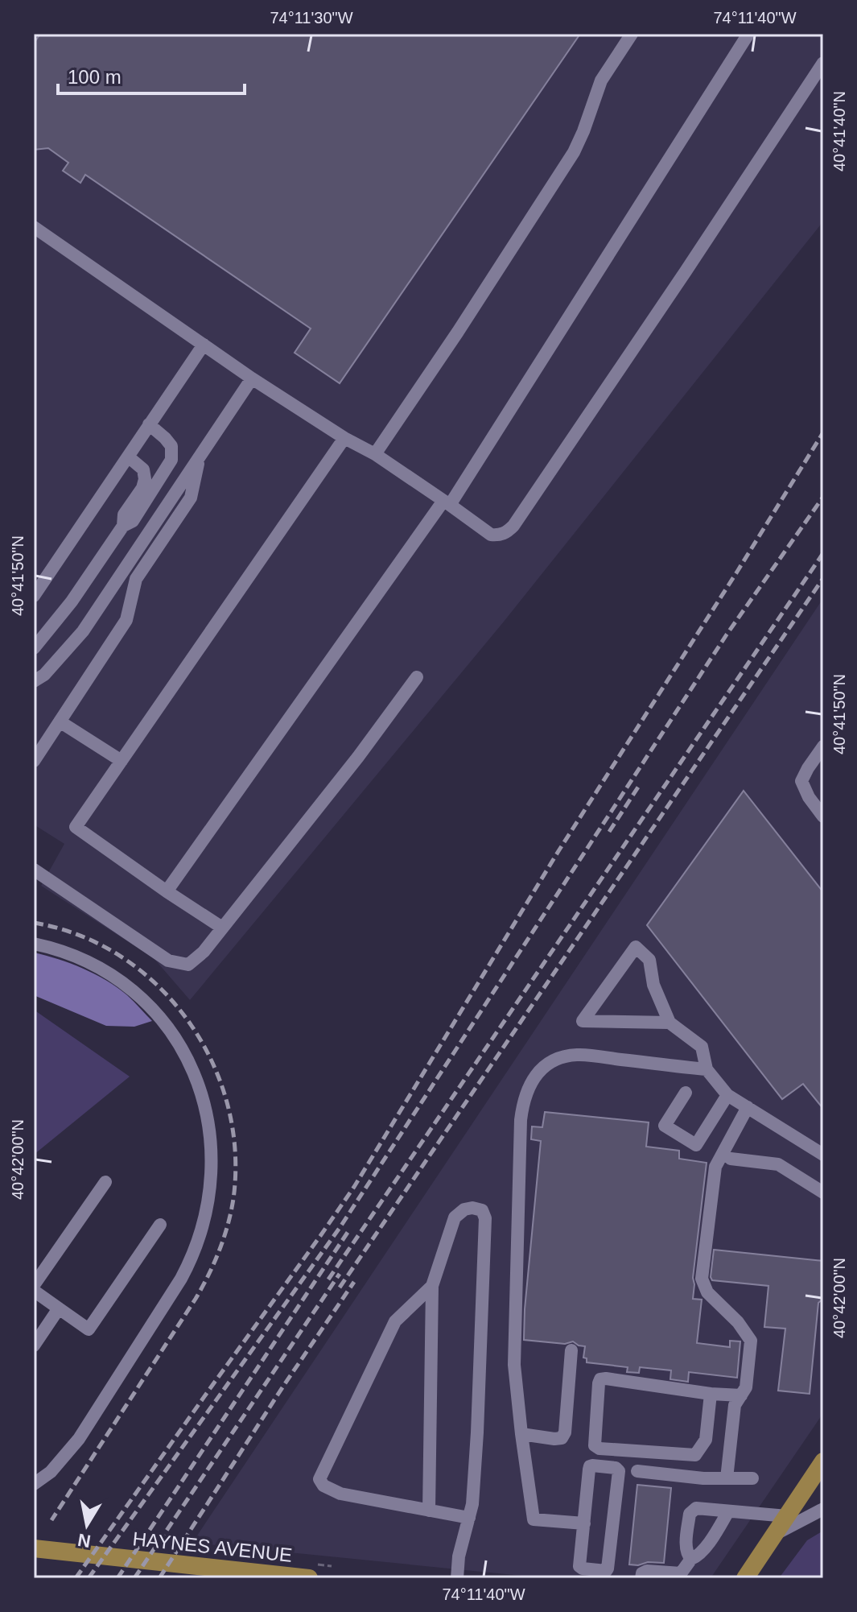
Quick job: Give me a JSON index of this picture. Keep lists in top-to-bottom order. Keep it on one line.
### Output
{"streets":{"main road":["HAYNES AVENUE"]},"scale_bar":"100 m","north":"bottom","coordinates":["74°11'30\"W","74°11'40\"W","40°41'40\"N","40°41'50\"N","40°42'00\"N"]}
